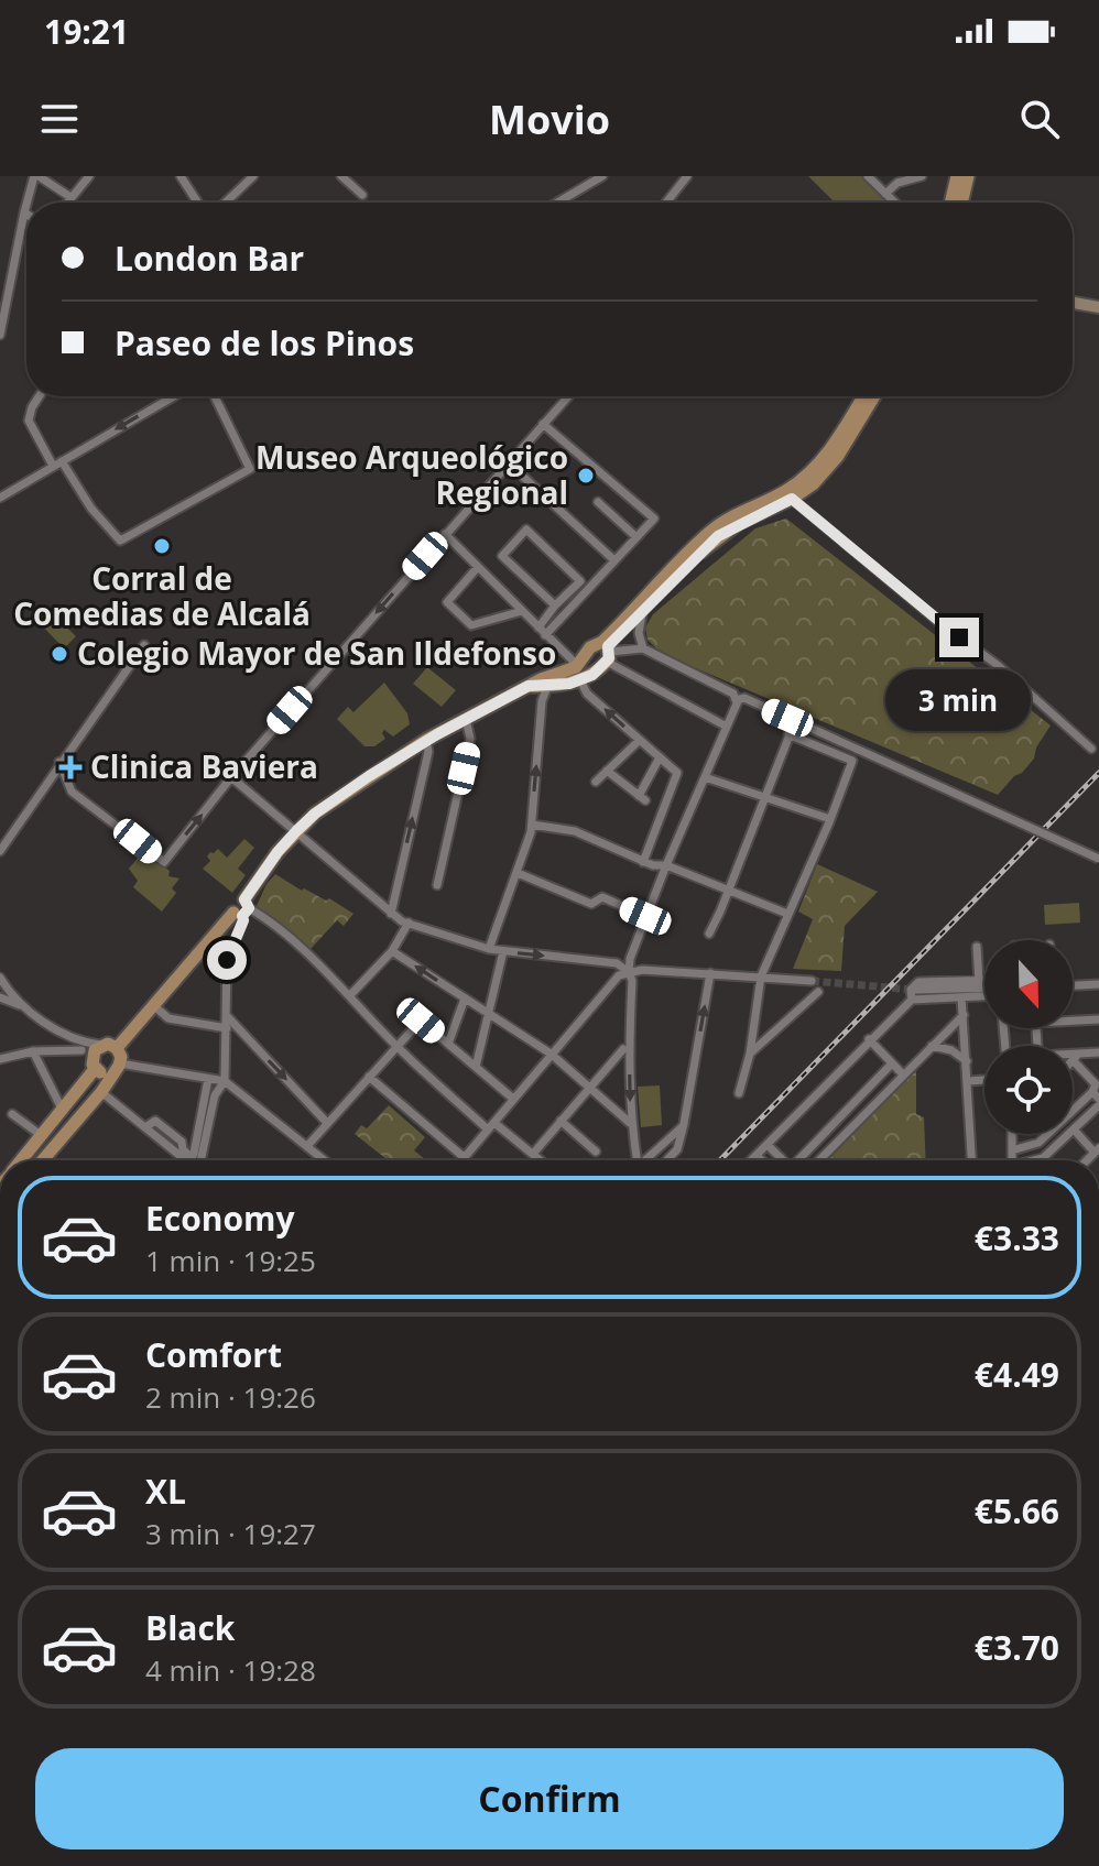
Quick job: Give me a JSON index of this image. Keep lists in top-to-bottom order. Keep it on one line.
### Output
{"places":{"other":["Museo Arqueológico Regional","Corral de Comedias de Alcalá","Colegio Mayor de San Ildefonso"],"health":["Clinica Baviera"]},"north":"bottom","page":{"status":"19:21","header":"Movio","banner":["London Bar","Paseo de los Pinos"],"bubble":"3 min","list":[{"name":"Economy","note":"1 min · 19:25","value":"€3.33"},{"name":"Comfort","note":"2 min · 19:26","value":"€4.49"},{"name":"XL","note":"3 min · 19:27","value":"€5.66"},{"name":"Black","note":"4 min · 19:28","value":"€3.70"}],"buttons":"Confirm"}}
